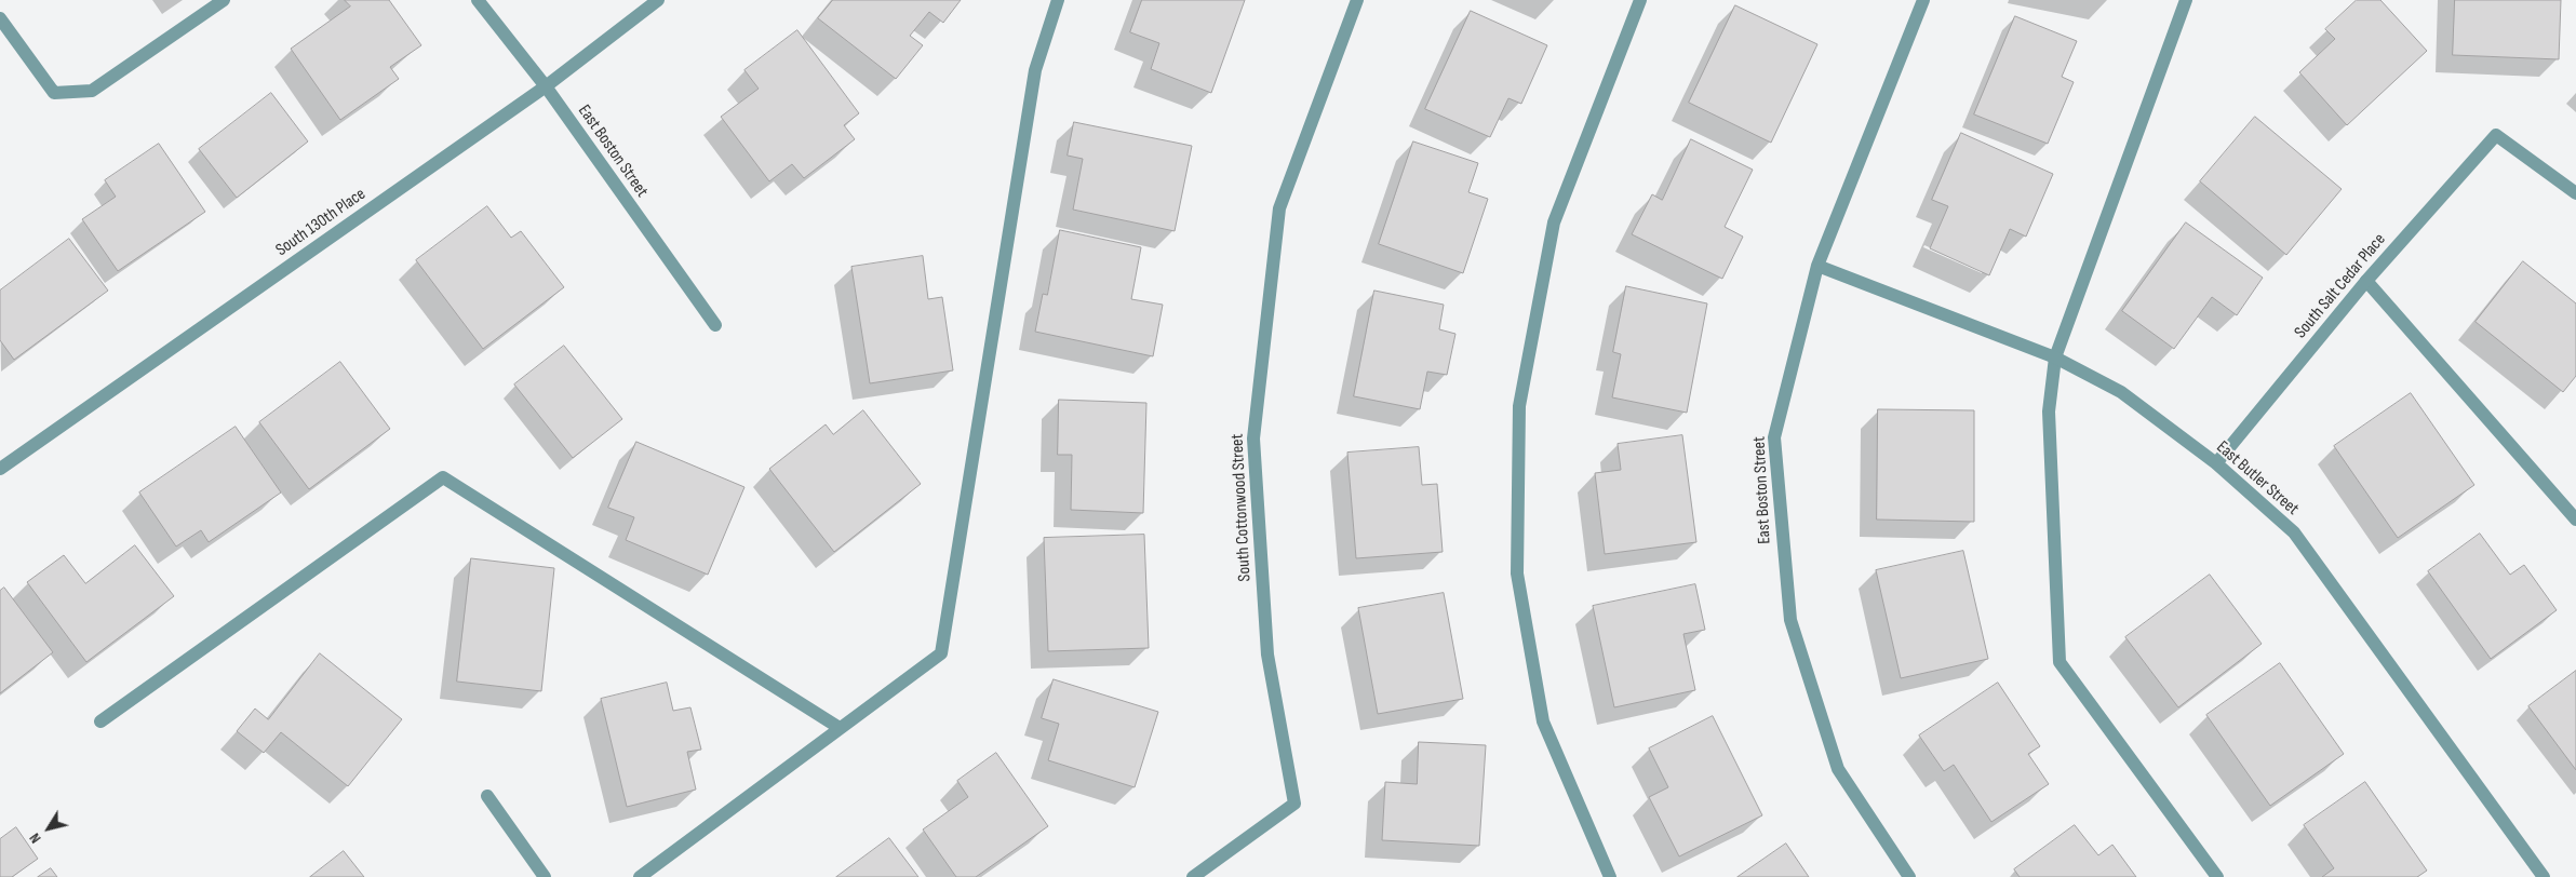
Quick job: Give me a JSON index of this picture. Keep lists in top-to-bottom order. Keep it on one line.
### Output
{"streets":{"street":["East Boston Street","South 130th Place","South Salt Cedar Place","East Butler Street","South Cottonwood Street"]},"crossings":[["East Boston Street","South 130th Place"],["East Boston Street","East Butler Street"],["South Salt Cedar Place","East Butler Street"]],"north":"bottom left"}
